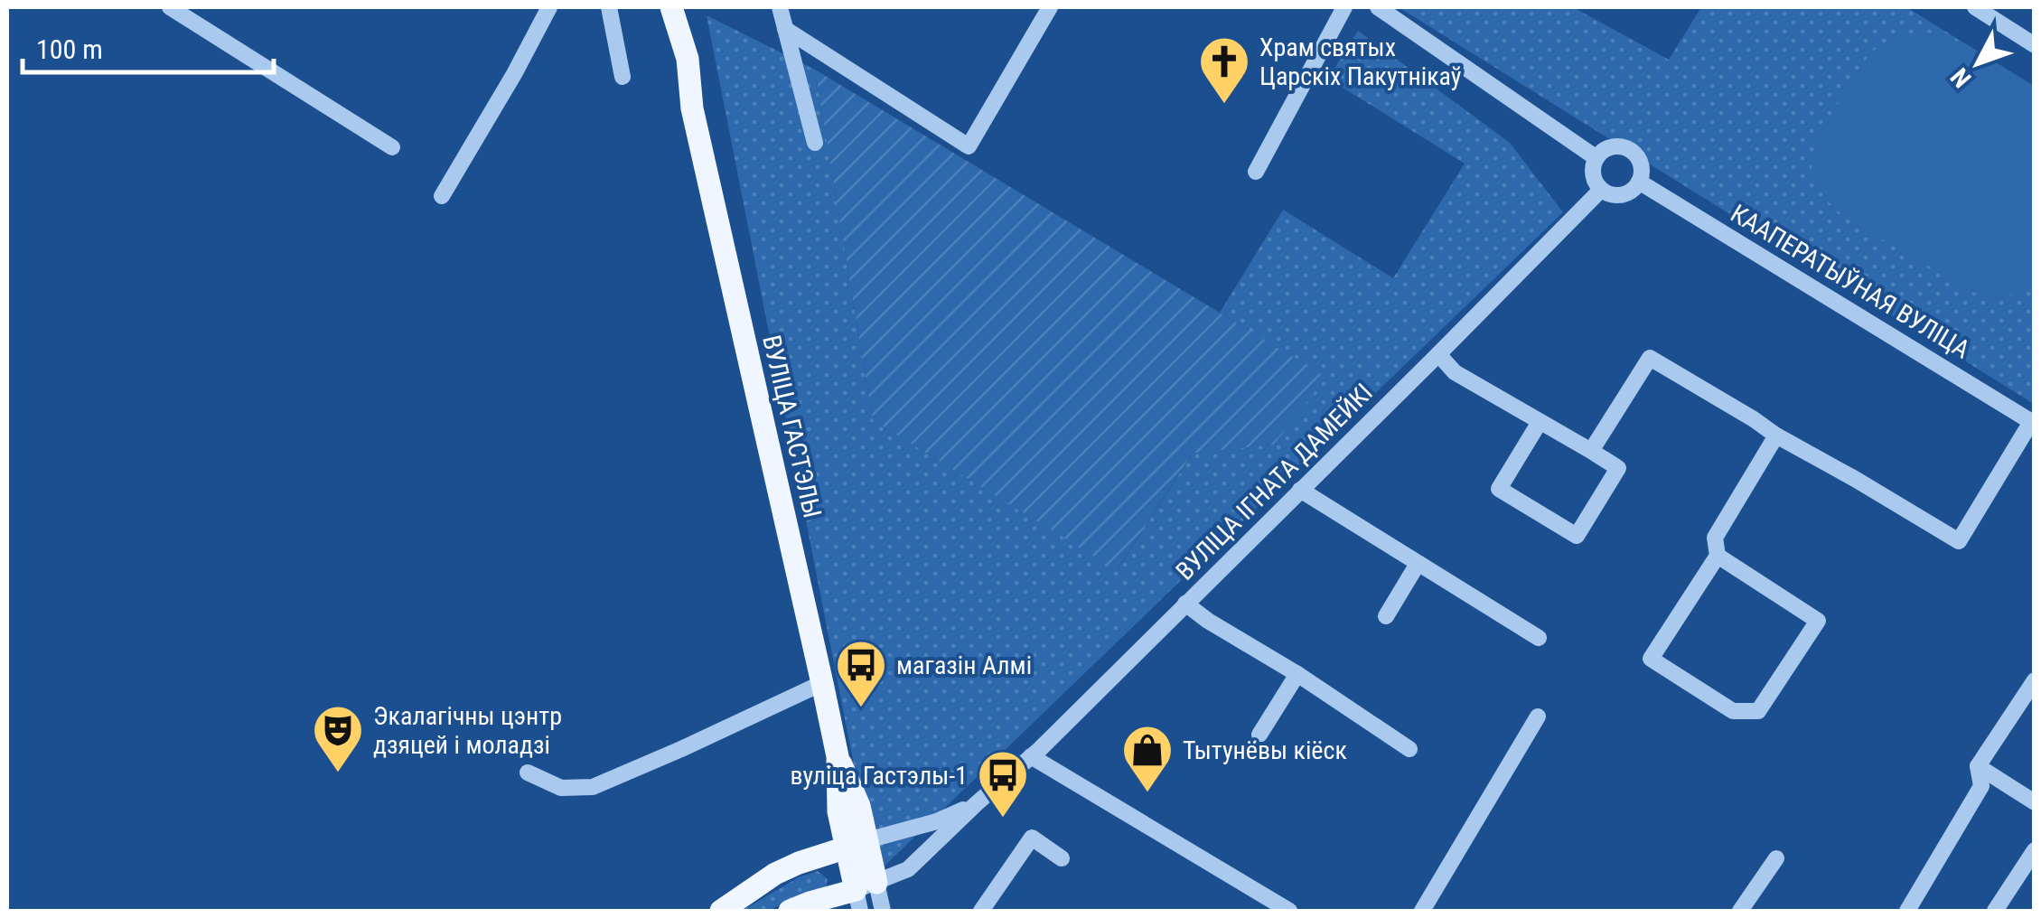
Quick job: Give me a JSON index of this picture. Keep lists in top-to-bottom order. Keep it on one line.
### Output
{"streets":{"main road":["ВУЛІЦА ГАСТЭЛЫ"],"street":["КААПЕРАТЫЎНАЯ ВУЛІЦА","ВУЛІЦА ІГНАТА ДАМЕЙКІ"]},"crossings":[["КААПЕРАТЫЎНАЯ ВУЛІЦА","ВУЛІЦА ІГНАТА ДАМЕЙКІ"],["ВУЛІЦА ГАСТЭЛЫ","ВУЛІЦА ІГНАТА ДАМЕЙКІ"]],"places":{"church":["Храм святых Царскіх Пакутнікаў"],"bus stop":["магазін Алмі","вуліца Гастэлы-1"],"theatre":["Экалагічны цэнтр дзяцей і моладзі"],"shop":["Тытунёвы кіёск"]},"scale_bar":"100 m","north":"bottom left"}
